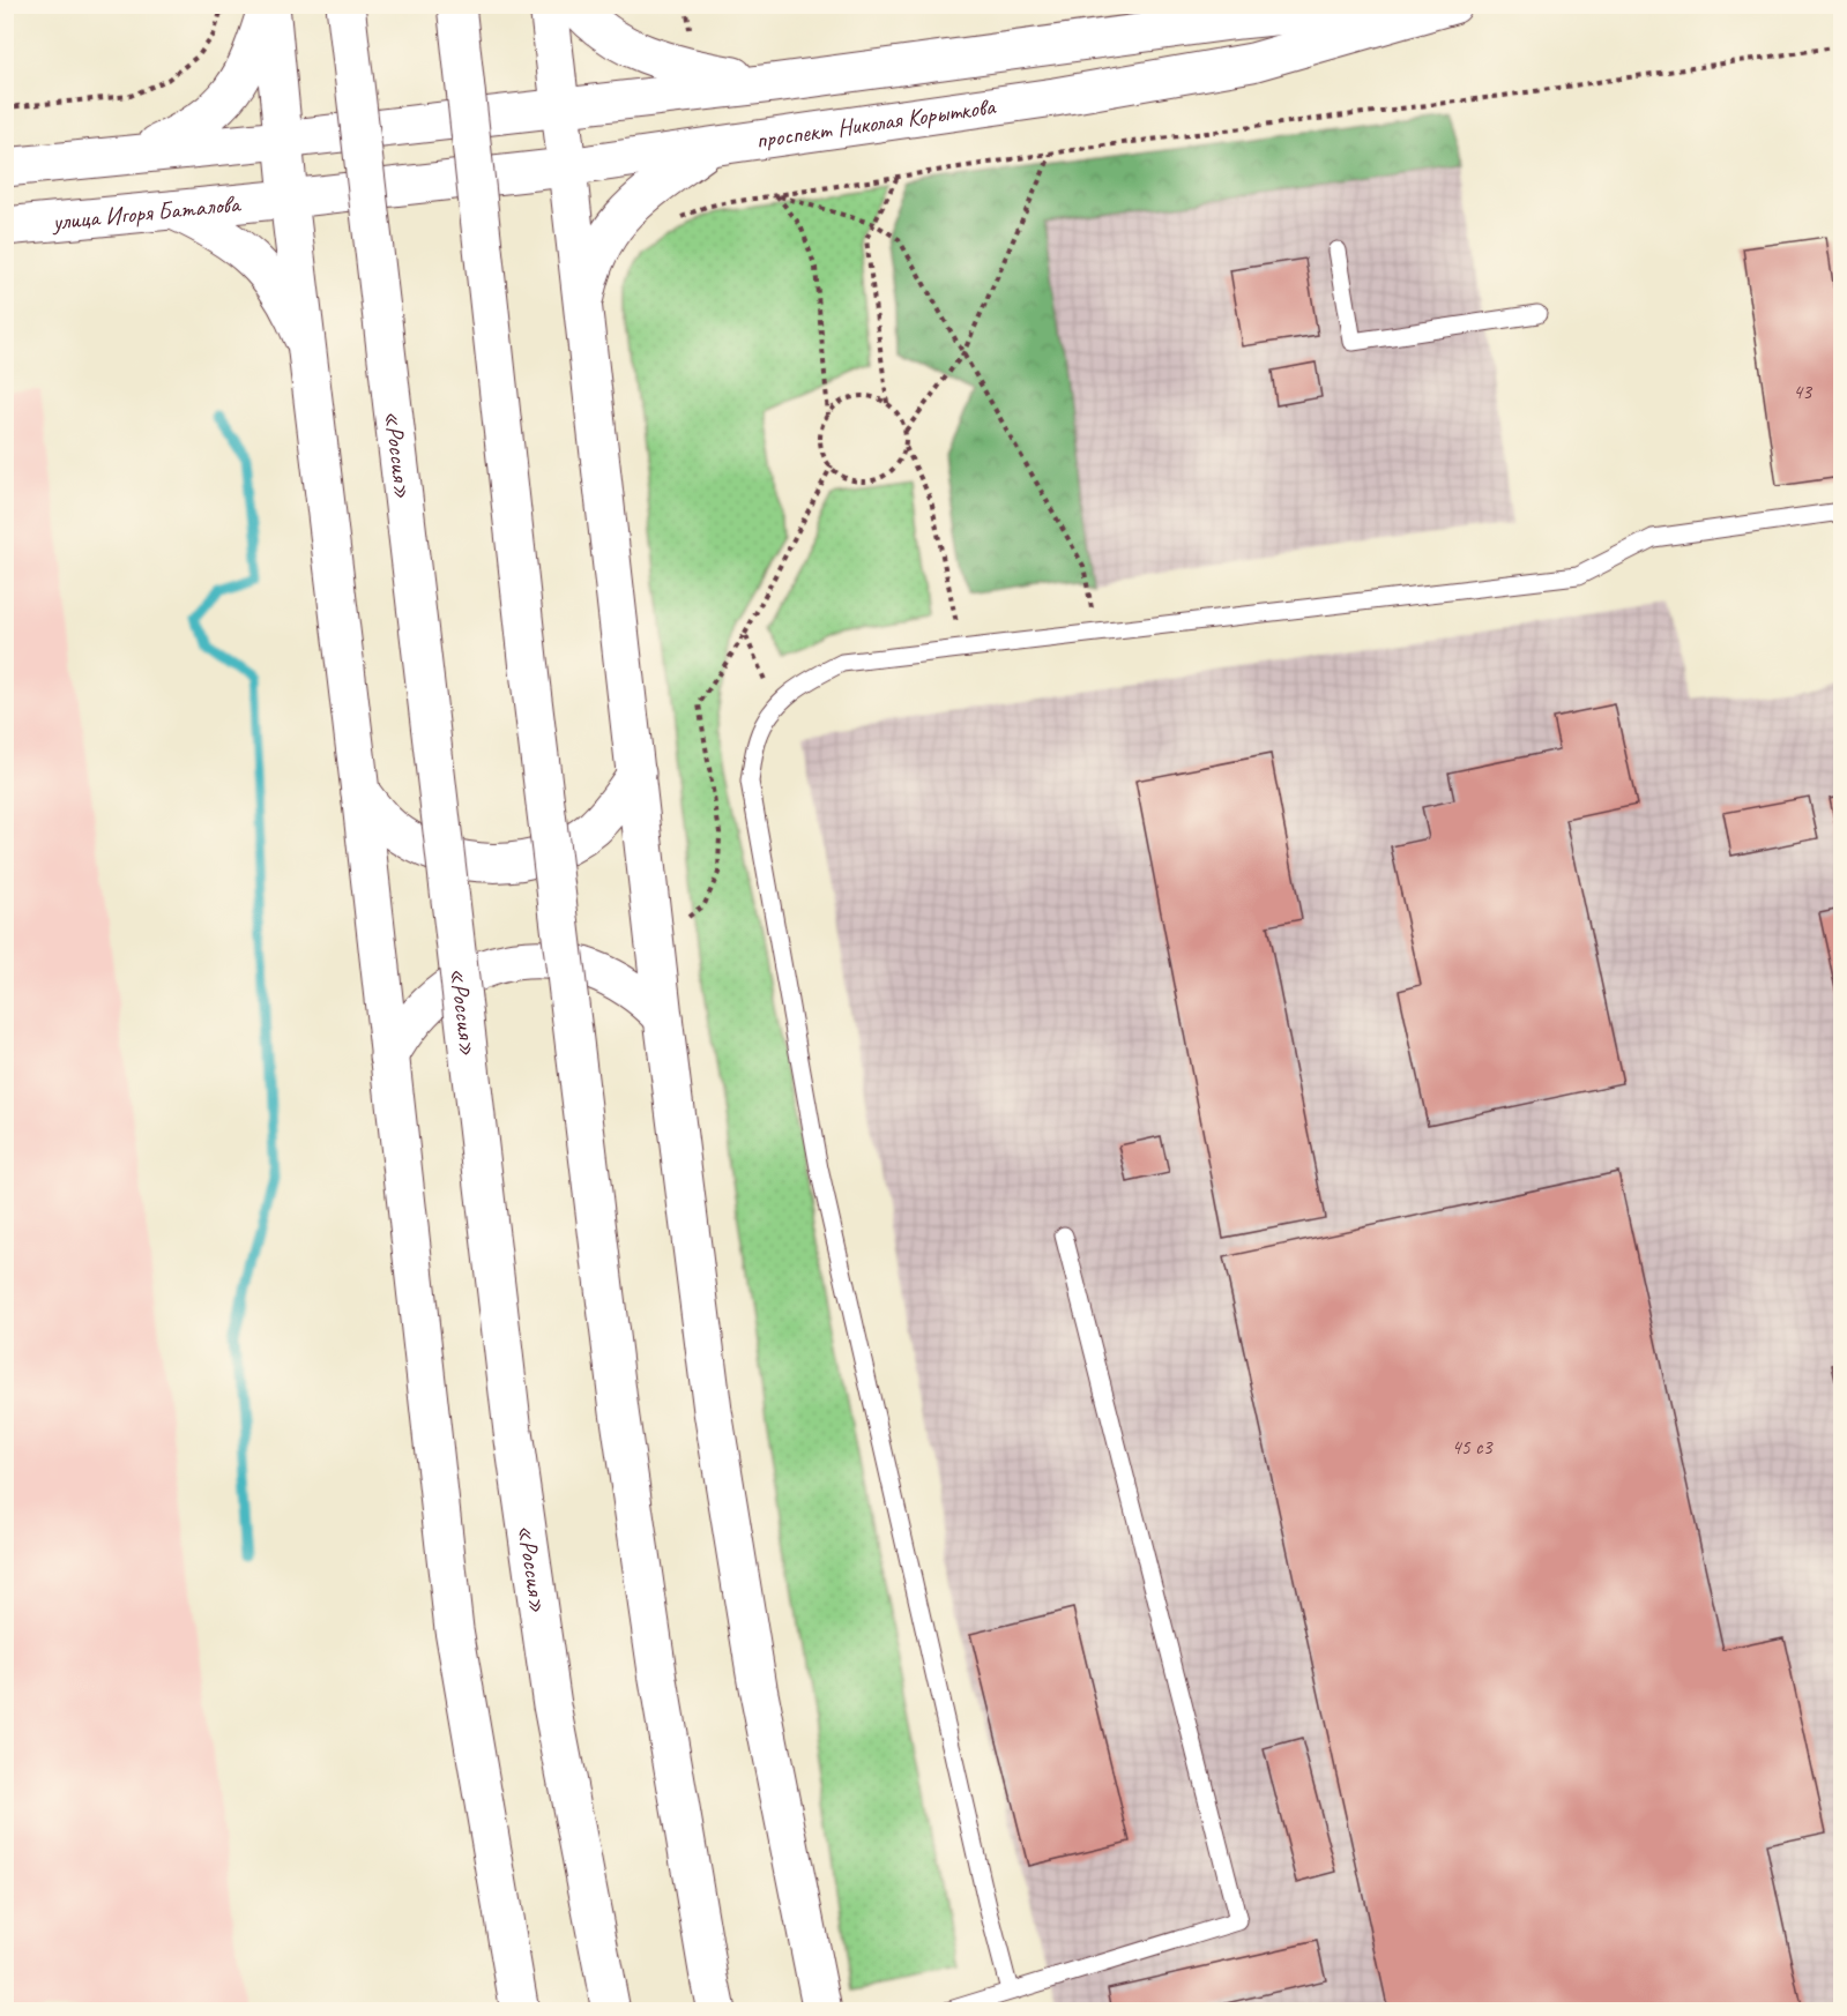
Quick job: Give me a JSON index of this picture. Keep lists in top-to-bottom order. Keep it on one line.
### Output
{"streets":{"main road":["проспект Николая Корыткова","улица Игоря Баталова","«Россия»"]},"crossings":[["проспект Николая Корыткова","улица Игоря Баталова"]],"house_numbers":["43","45 с3"]}
